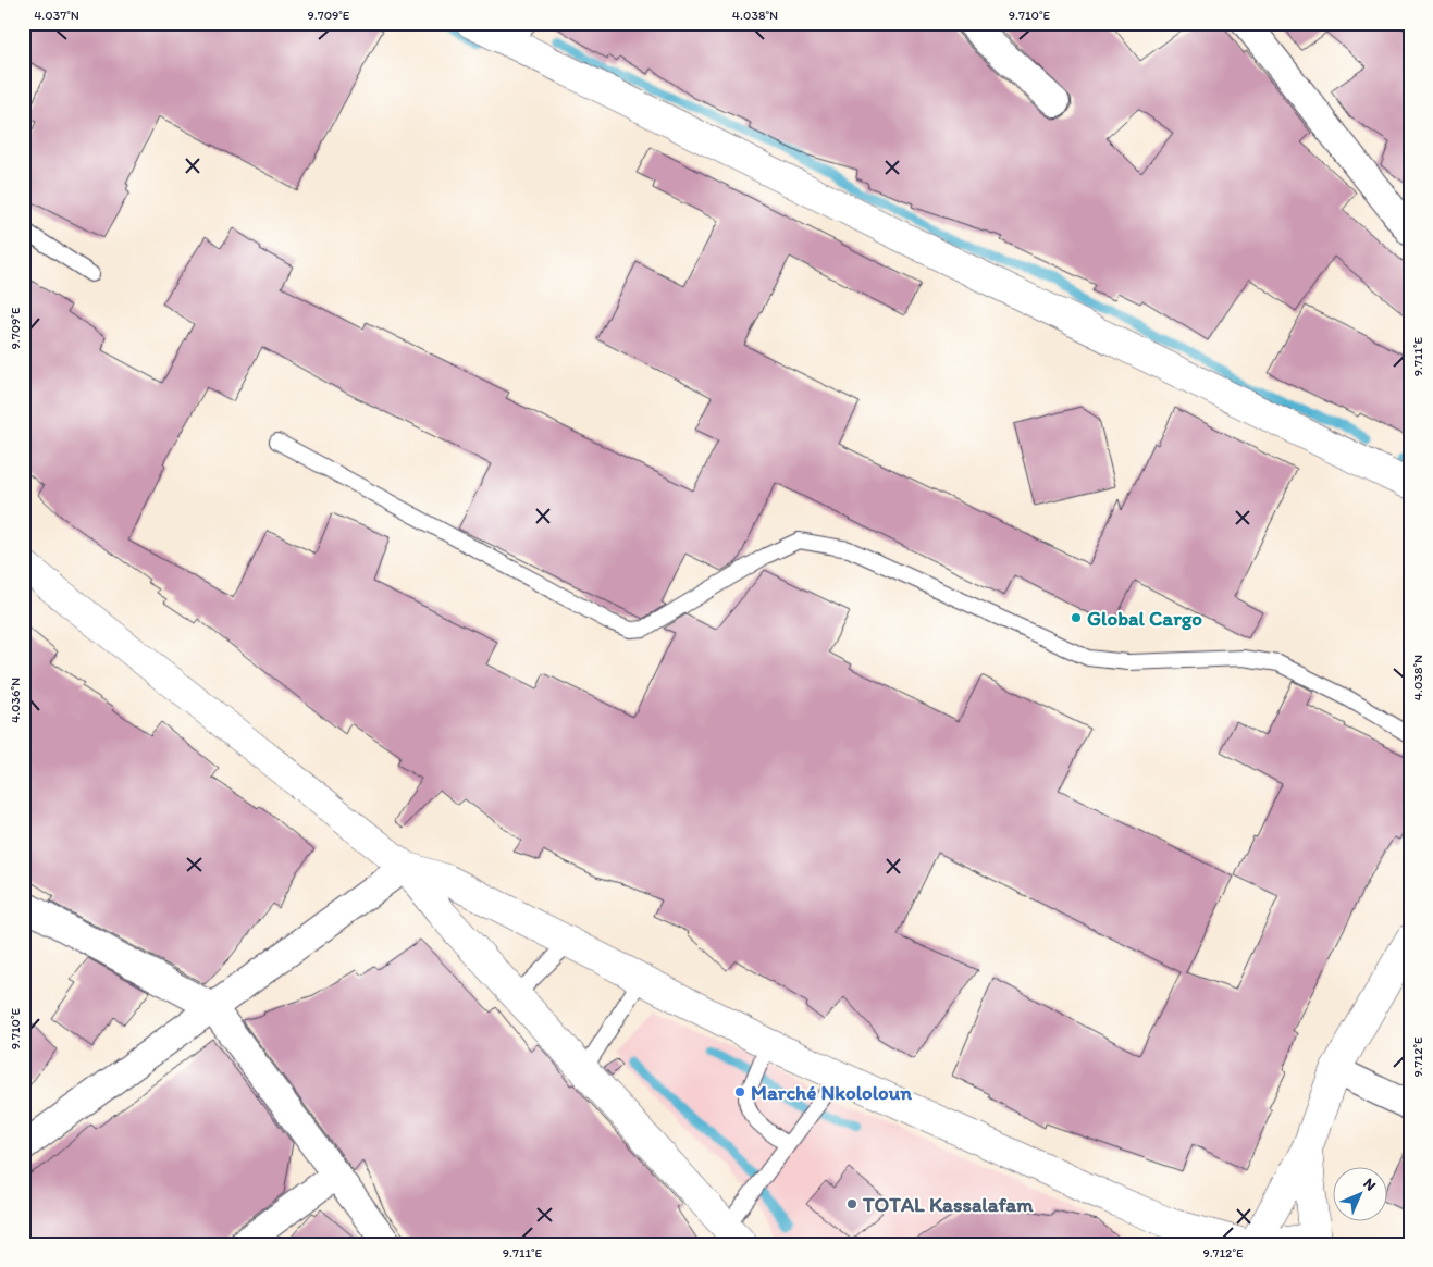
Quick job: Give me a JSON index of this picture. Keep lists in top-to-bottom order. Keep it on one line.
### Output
{"places":["Global Cargo","Marché Nkololoun","TOTAL Kassalafam"],"north":"top right","coordinates":["4.037°N","9.709°E","4.038°N","9.710°E","9.711°E","4.036°N","9.712°E"]}
